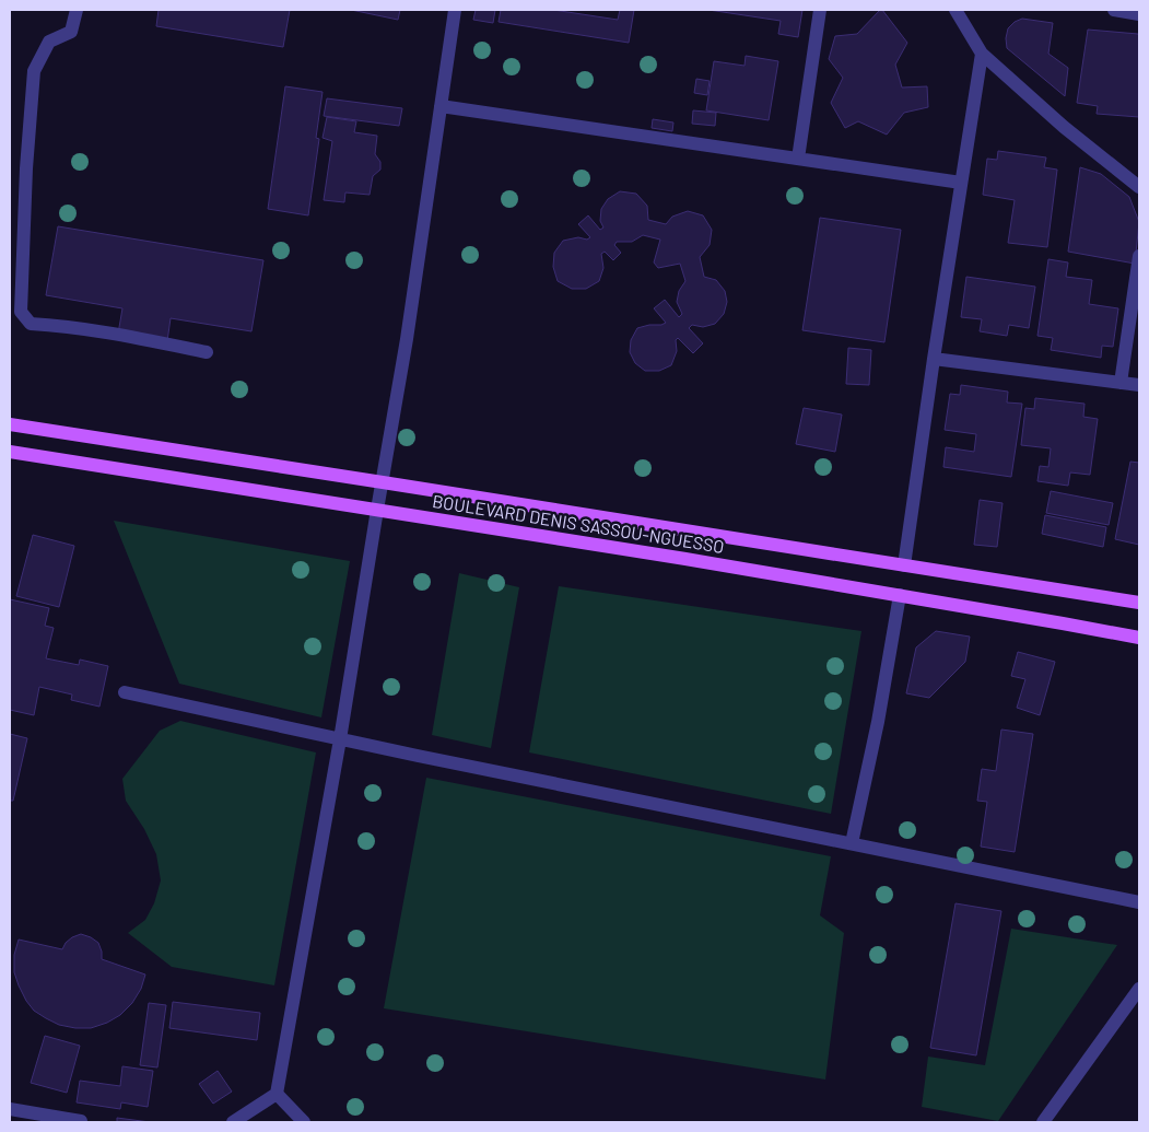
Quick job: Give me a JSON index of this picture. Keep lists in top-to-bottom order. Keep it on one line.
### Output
{"streets":{"main road":["BOULEVARD DENIS SASSOU-NGUESSO"]}}
